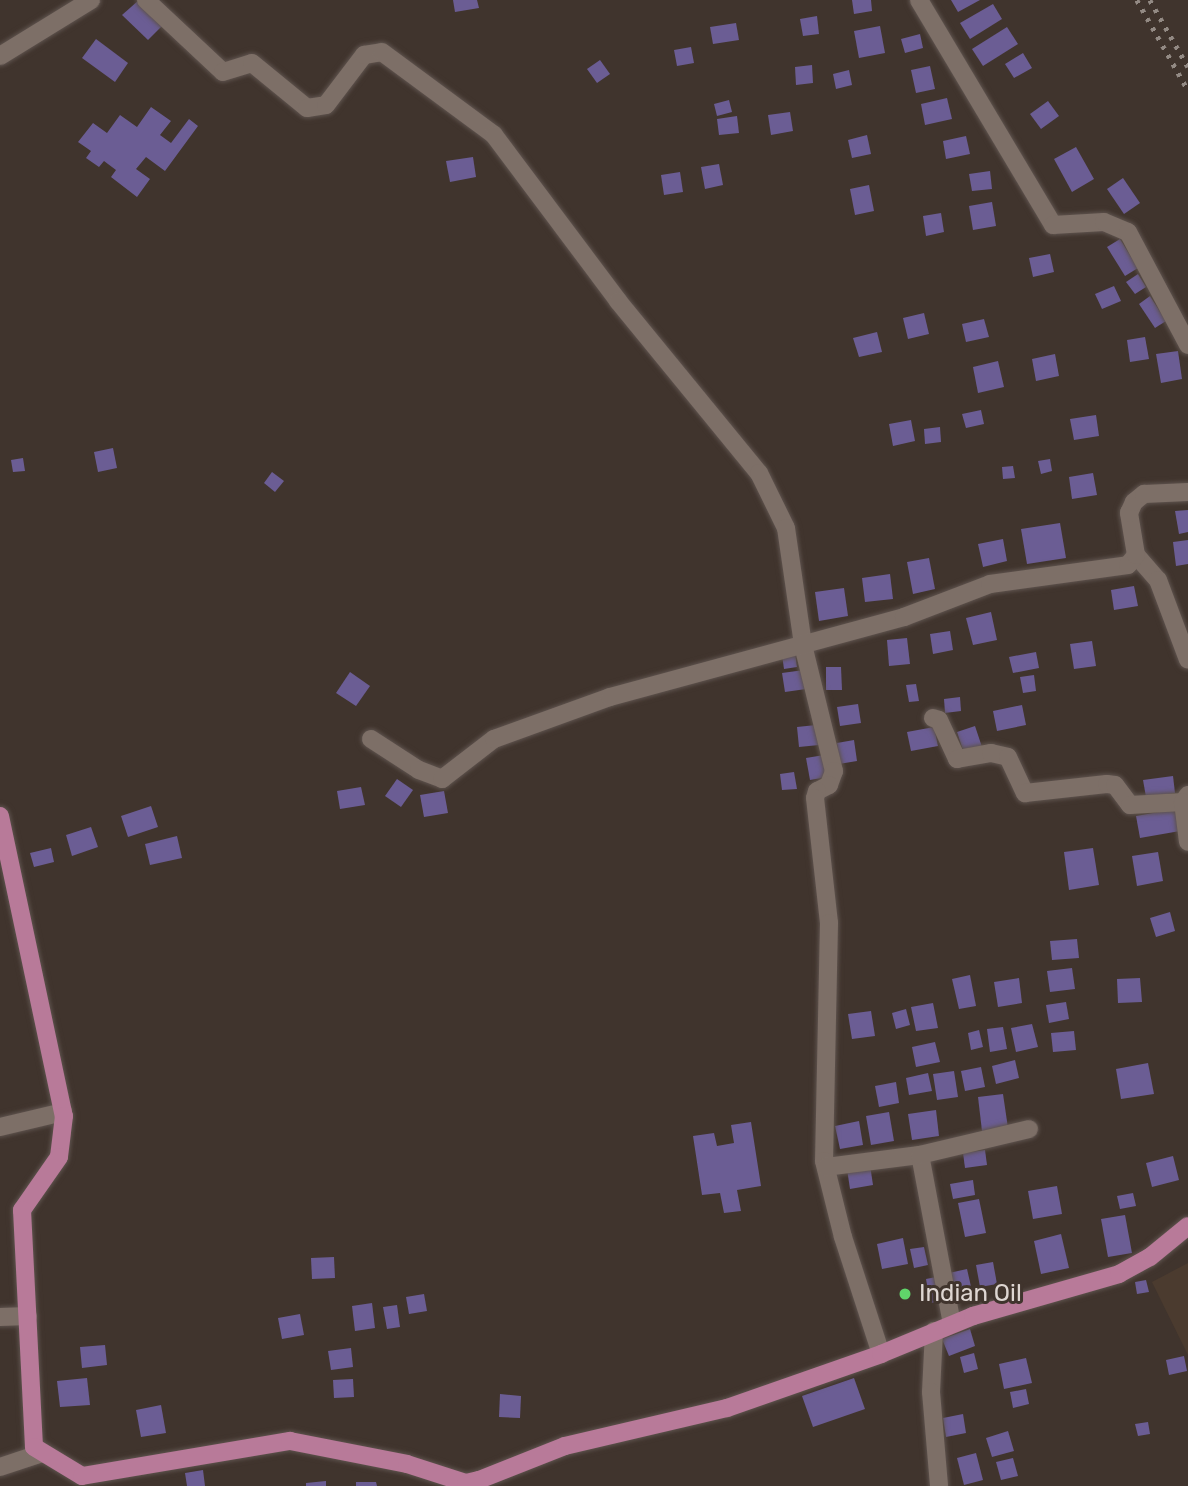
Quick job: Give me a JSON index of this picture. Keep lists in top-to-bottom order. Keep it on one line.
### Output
{"places":["Indian Oil"]}
